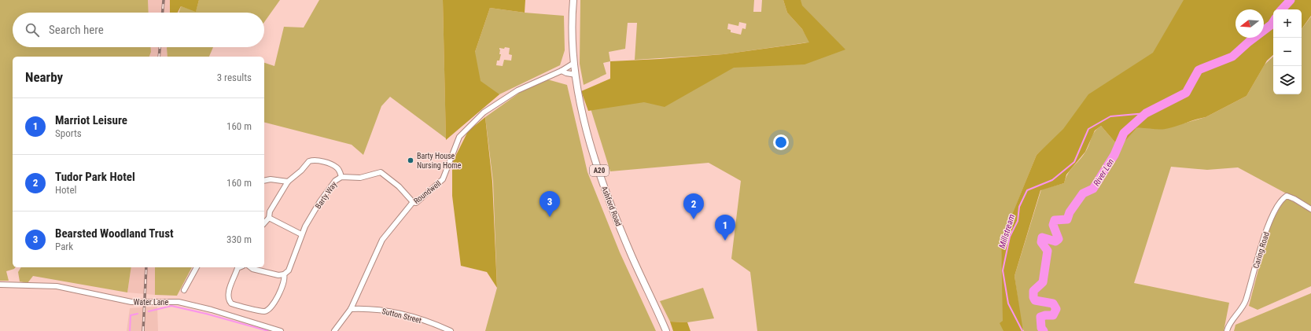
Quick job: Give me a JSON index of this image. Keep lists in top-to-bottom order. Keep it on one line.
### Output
{"streets":{"main road":["A20","Ashford Road"],"street":["Roundwell","Barty Way","Caring Road","Water Lane","Sutton Street"]},"crossings":[["Roundwell","Barty Way"],["Roundwell","Ashford Road"],["Roundwell","Sutton Street"]],"water":["River Len","Millstream"],"places":["Barty House Nursing Home"],"north":"left","page":{"map_buttons":["+","−"],"search":"Search here","heading":["Nearby","3 results"],"list":[{"mark":"1","name":"Marriot Leisure","note":"Sports","value":"160 m"},{"mark":"2","name":"Tudor Park Hotel","note":"Hotel","value":"160 m"},{"mark":"3","name":"Bearsted Woodland Trust","note":"Park","value":"330 m"}],"pins":["3","2","1"]}}
